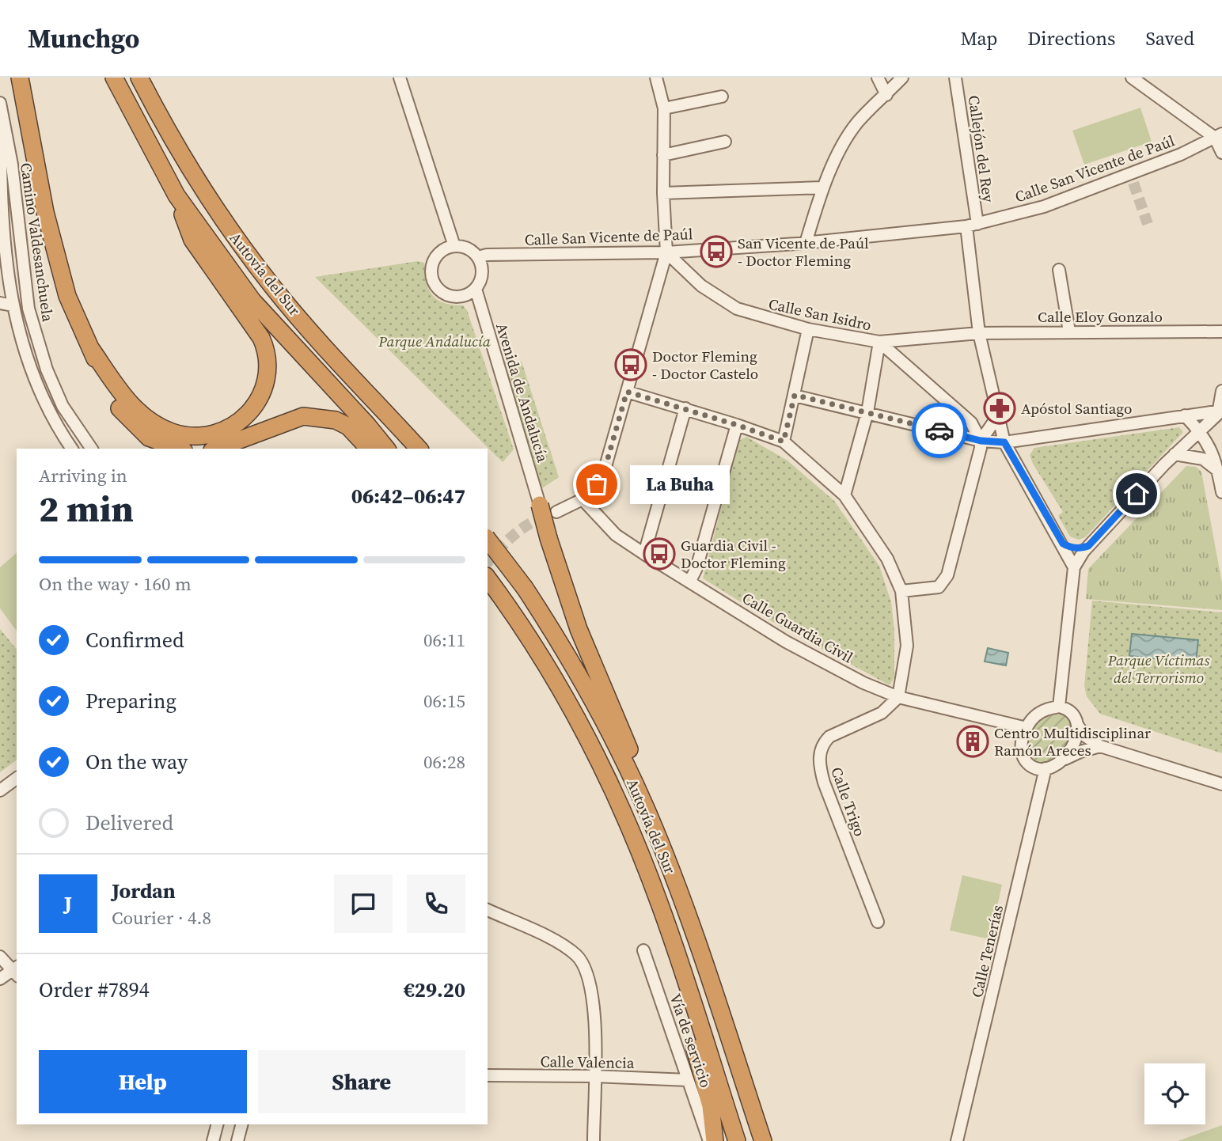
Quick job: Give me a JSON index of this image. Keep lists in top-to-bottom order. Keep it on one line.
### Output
{"streets":{"highway":["Autovía del Sur"],"street":["Callejón del Rey","Calle San Vicente de Paúl","Camino Valdesanchuela","Calle San Isidro","Calle Eloy Gonzalo","Avenida de Andalucía","Calle Guardia Civil","Calle Trigo","Calle Tenerías","Vía de servicio","Calle Valencia"]},"crossings":[["Callejón del Rey","Calle San Vicente de Paúl"],["Callejón del Rey","Calle Eloy Gonzalo"],["Calle San Vicente de Paúl","Calle San Isidro"],["Calle San Vicente de Paúl","Avenida de Andalucía"],["Calle San Isidro","Calle Eloy Gonzalo"],["Calle Guardia Civil","Calle Trigo"],["Calle Guardia Civil","Calle Tenerías"],["Vía de servicio","Calle Valencia"]],"parks":["Parque Andalucía","Parque Víctimas del Terrorismo"],"places":{"bus stop":["San Vicente de Paúl - Doctor Fleming","Doctor Fleming - Doctor Castelo","Guardia Civil - Doctor Fleming"],"pharmacy":["Apóstol Santiago"],"other":["La Buha"],"building":["Centro Multidisciplinar Ramón Areces"]},"page":{"header":"Munchgo","nav":["Map","Directions","Saved"],"heading":["2 min","Arriving in","06:42–06:47"],"panel":["Jordan","Courier · 4.8","Order #7894","€29.20"],"bubble":"La Buha","bar":"On the way · 160 m","list":[["Confirmed","06:11"],["Preparing","06:15"],["On the way","06:28"],"Delivered"],"round":"J","buttons":["Help","Share"]}}
